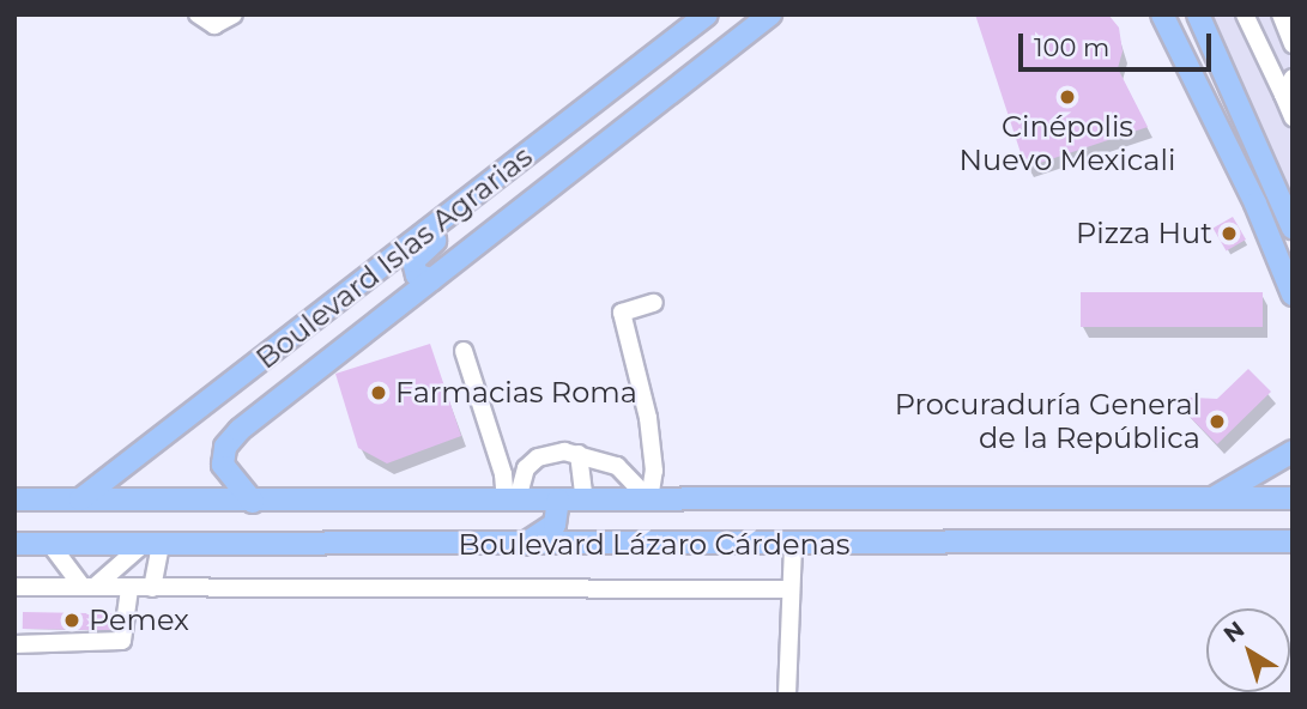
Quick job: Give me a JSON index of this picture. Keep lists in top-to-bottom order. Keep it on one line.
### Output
{"streets":{"main road":["Boulevard Islas Agrarias","Boulevard Lázaro Cárdenas"]},"crossings":[["Boulevard Islas Agrarias","Boulevard Lázaro Cárdenas"]],"places":["Cinépolis Nuevo Mexicali","Pizza Hut","Farmacias Roma","Procuraduría General de la República","Pemex"],"scale_bar":"100 m","north":"top left"}
